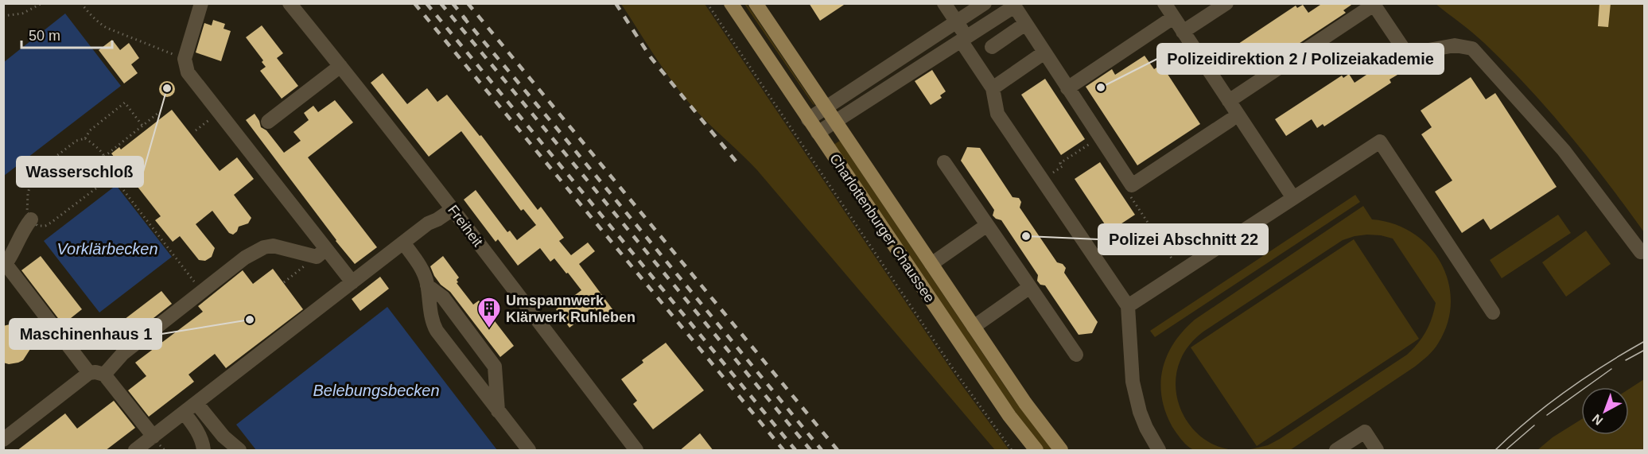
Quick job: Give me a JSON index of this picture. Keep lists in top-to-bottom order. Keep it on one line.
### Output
{"streets":{"main road":["Charlottenburger Chaussee"],"street":["Freiheit"]},"water":["Vorklärbecken","Belebungsbecken"],"places":{"other":["Polizeidirektion 2 / Polizeiakademie","Wasserschloß","Polizei Abschnitt 22","Maschinenhaus 1"],"building":["Umspannwerk Klärwerk Ruhleben"]},"scale_bar":"50 m","north":"bottom left"}
